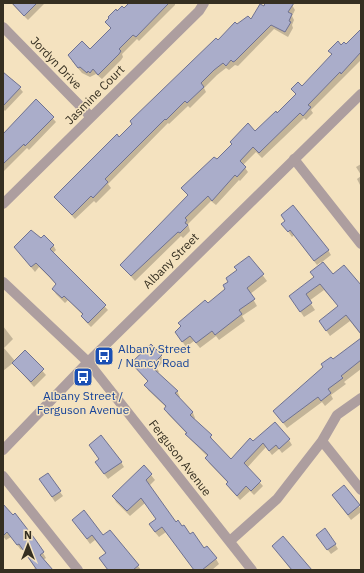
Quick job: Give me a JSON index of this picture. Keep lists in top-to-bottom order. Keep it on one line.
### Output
{"streets":{"street":["Jordyn Drive","Jasmine Court","Albany Street","Ferguson Avenue"]},"crossings":[["Jordyn Drive","Jasmine Court"],["Albany Street","Ferguson Avenue"]],"places":{"bus stop":["Albany Street / Nancy Road","Albany Street / Ferguson Avenue"]},"north":"top"}
